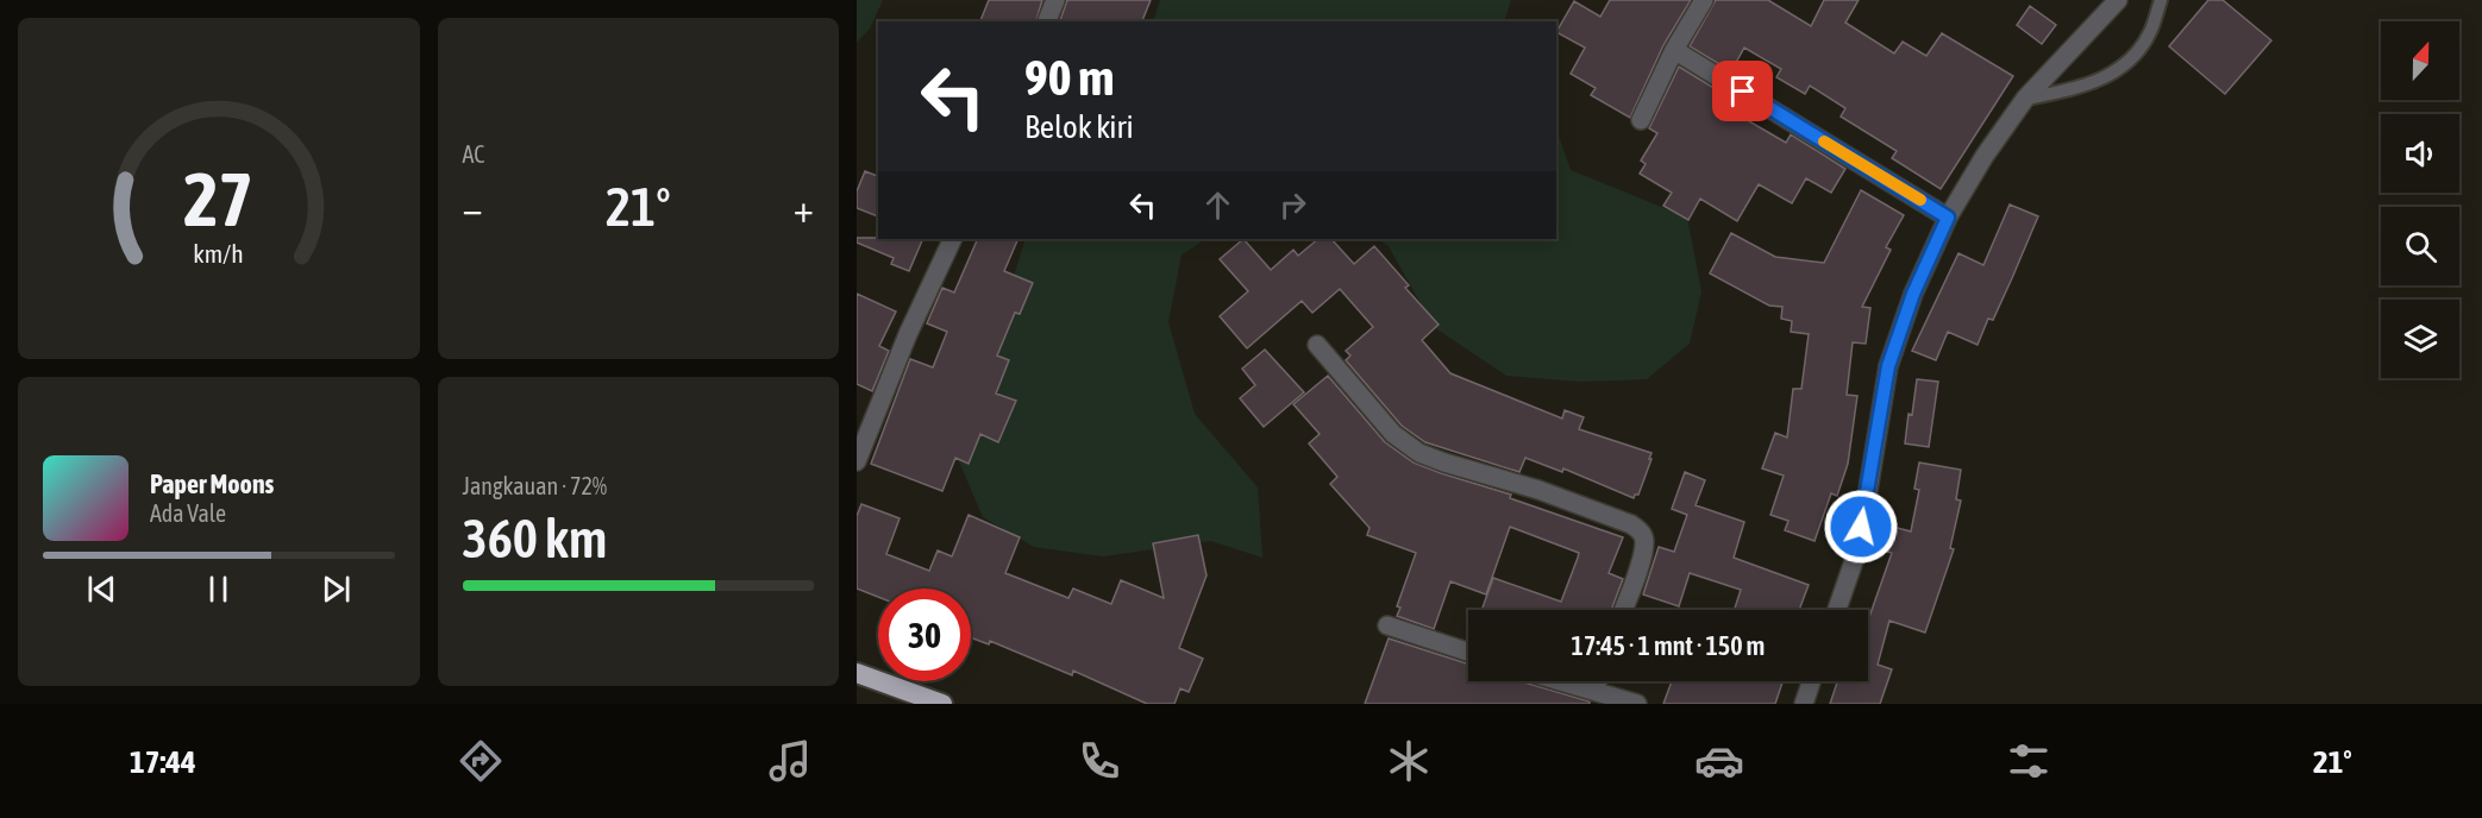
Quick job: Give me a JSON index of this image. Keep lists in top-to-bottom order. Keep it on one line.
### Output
{"north":"top","page":{"tile":["AC",["Jangkauan · 72%","360 km"]],"turn":["90 m","Belok kiri"],"heat":["−","21°","+"],"song":["Paper Moons","Ada Vale"],"limit":"30","trip":"17:45 · 1 mnt · 150 m","tabs":["17:44","21°"],"gauge":["27","km/h"]}}
